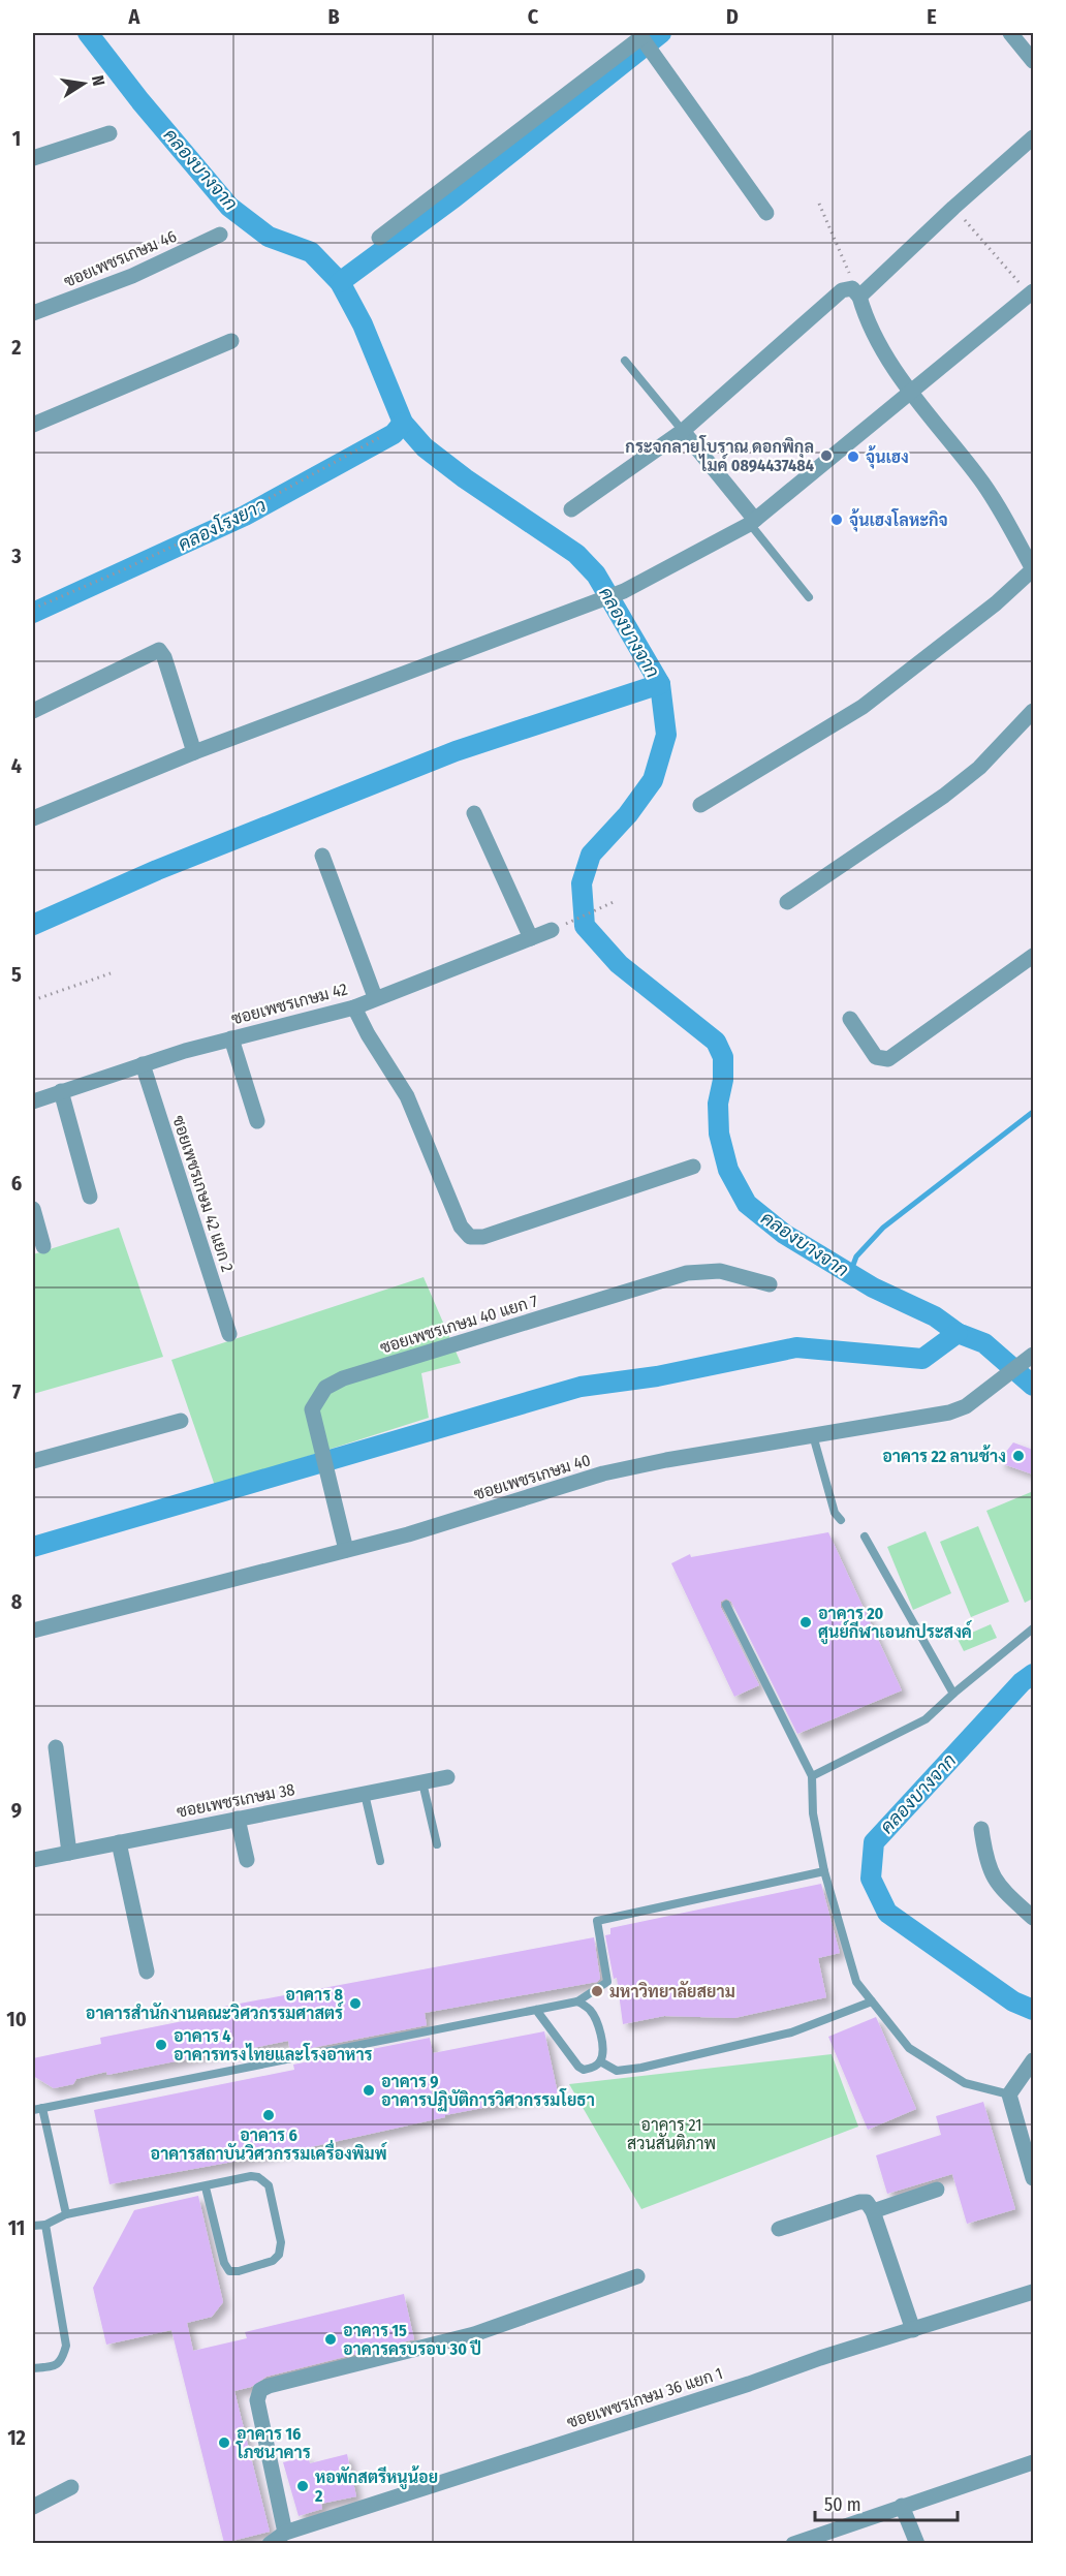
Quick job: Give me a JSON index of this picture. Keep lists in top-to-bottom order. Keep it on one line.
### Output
{"streets":{"street":["ซอยเพชรเกษม 46","ซอยเพชรเกษม 42","ซอยเพชรเกษม 42 แยก 2","ซอยเพชรเกษม 40 แยก 7","ซอยเพชรเกษม 40","ซอยเพชรเกษม 38","ซอยเพชรเกษม 36 แยก 1"]},"crossings":[["ซอยเพชรเกษม 42","ซอยเพชรเกษม 42 แยก 2"],["ซอยเพชรเกษม 40 แยก 7","ซอยเพชรเกษม 40"]],"water":["คลองบางจาก","คลองโรงยาว"],"parks":["อาคาร 21 สวนสันติภาพ"],"places":["กระจกลายโบราณ ดอกพิกุล ไมค์ 0894437484","จุ้นเฮง","จุ้นเฮงโลหะกิจ","อาคาร 22 ลานช้าง","อาคาร 20 ศูนย์กีฬาเอนกประสงค์","มหาวิทยาลัยสยาม","อาคาร 8 อาคารสำนักงานคณะวิศวกรรมศาสตร์","อาคาร 4 อาคารทรงไทยและโรงอาหาร","อาคาร 9 อาคารปฏิบัติการวิศวกรรมโยธา","อาคาร 6 อาคารสถาบันวิศวกรรมเครื่องพิมพ์","อาคาร 15 อาคารครบรอบ 30 ปี","อาคาร 16 โภชนาคาร","หอพักสตรีหนูน้อย 2"],"scale_bar":"50 m","north":"right","grid":{"columns":["A","B","C","D","E"],"rows":["1","2","3","4","5","6","7","8","9","10","11","12"]}}
